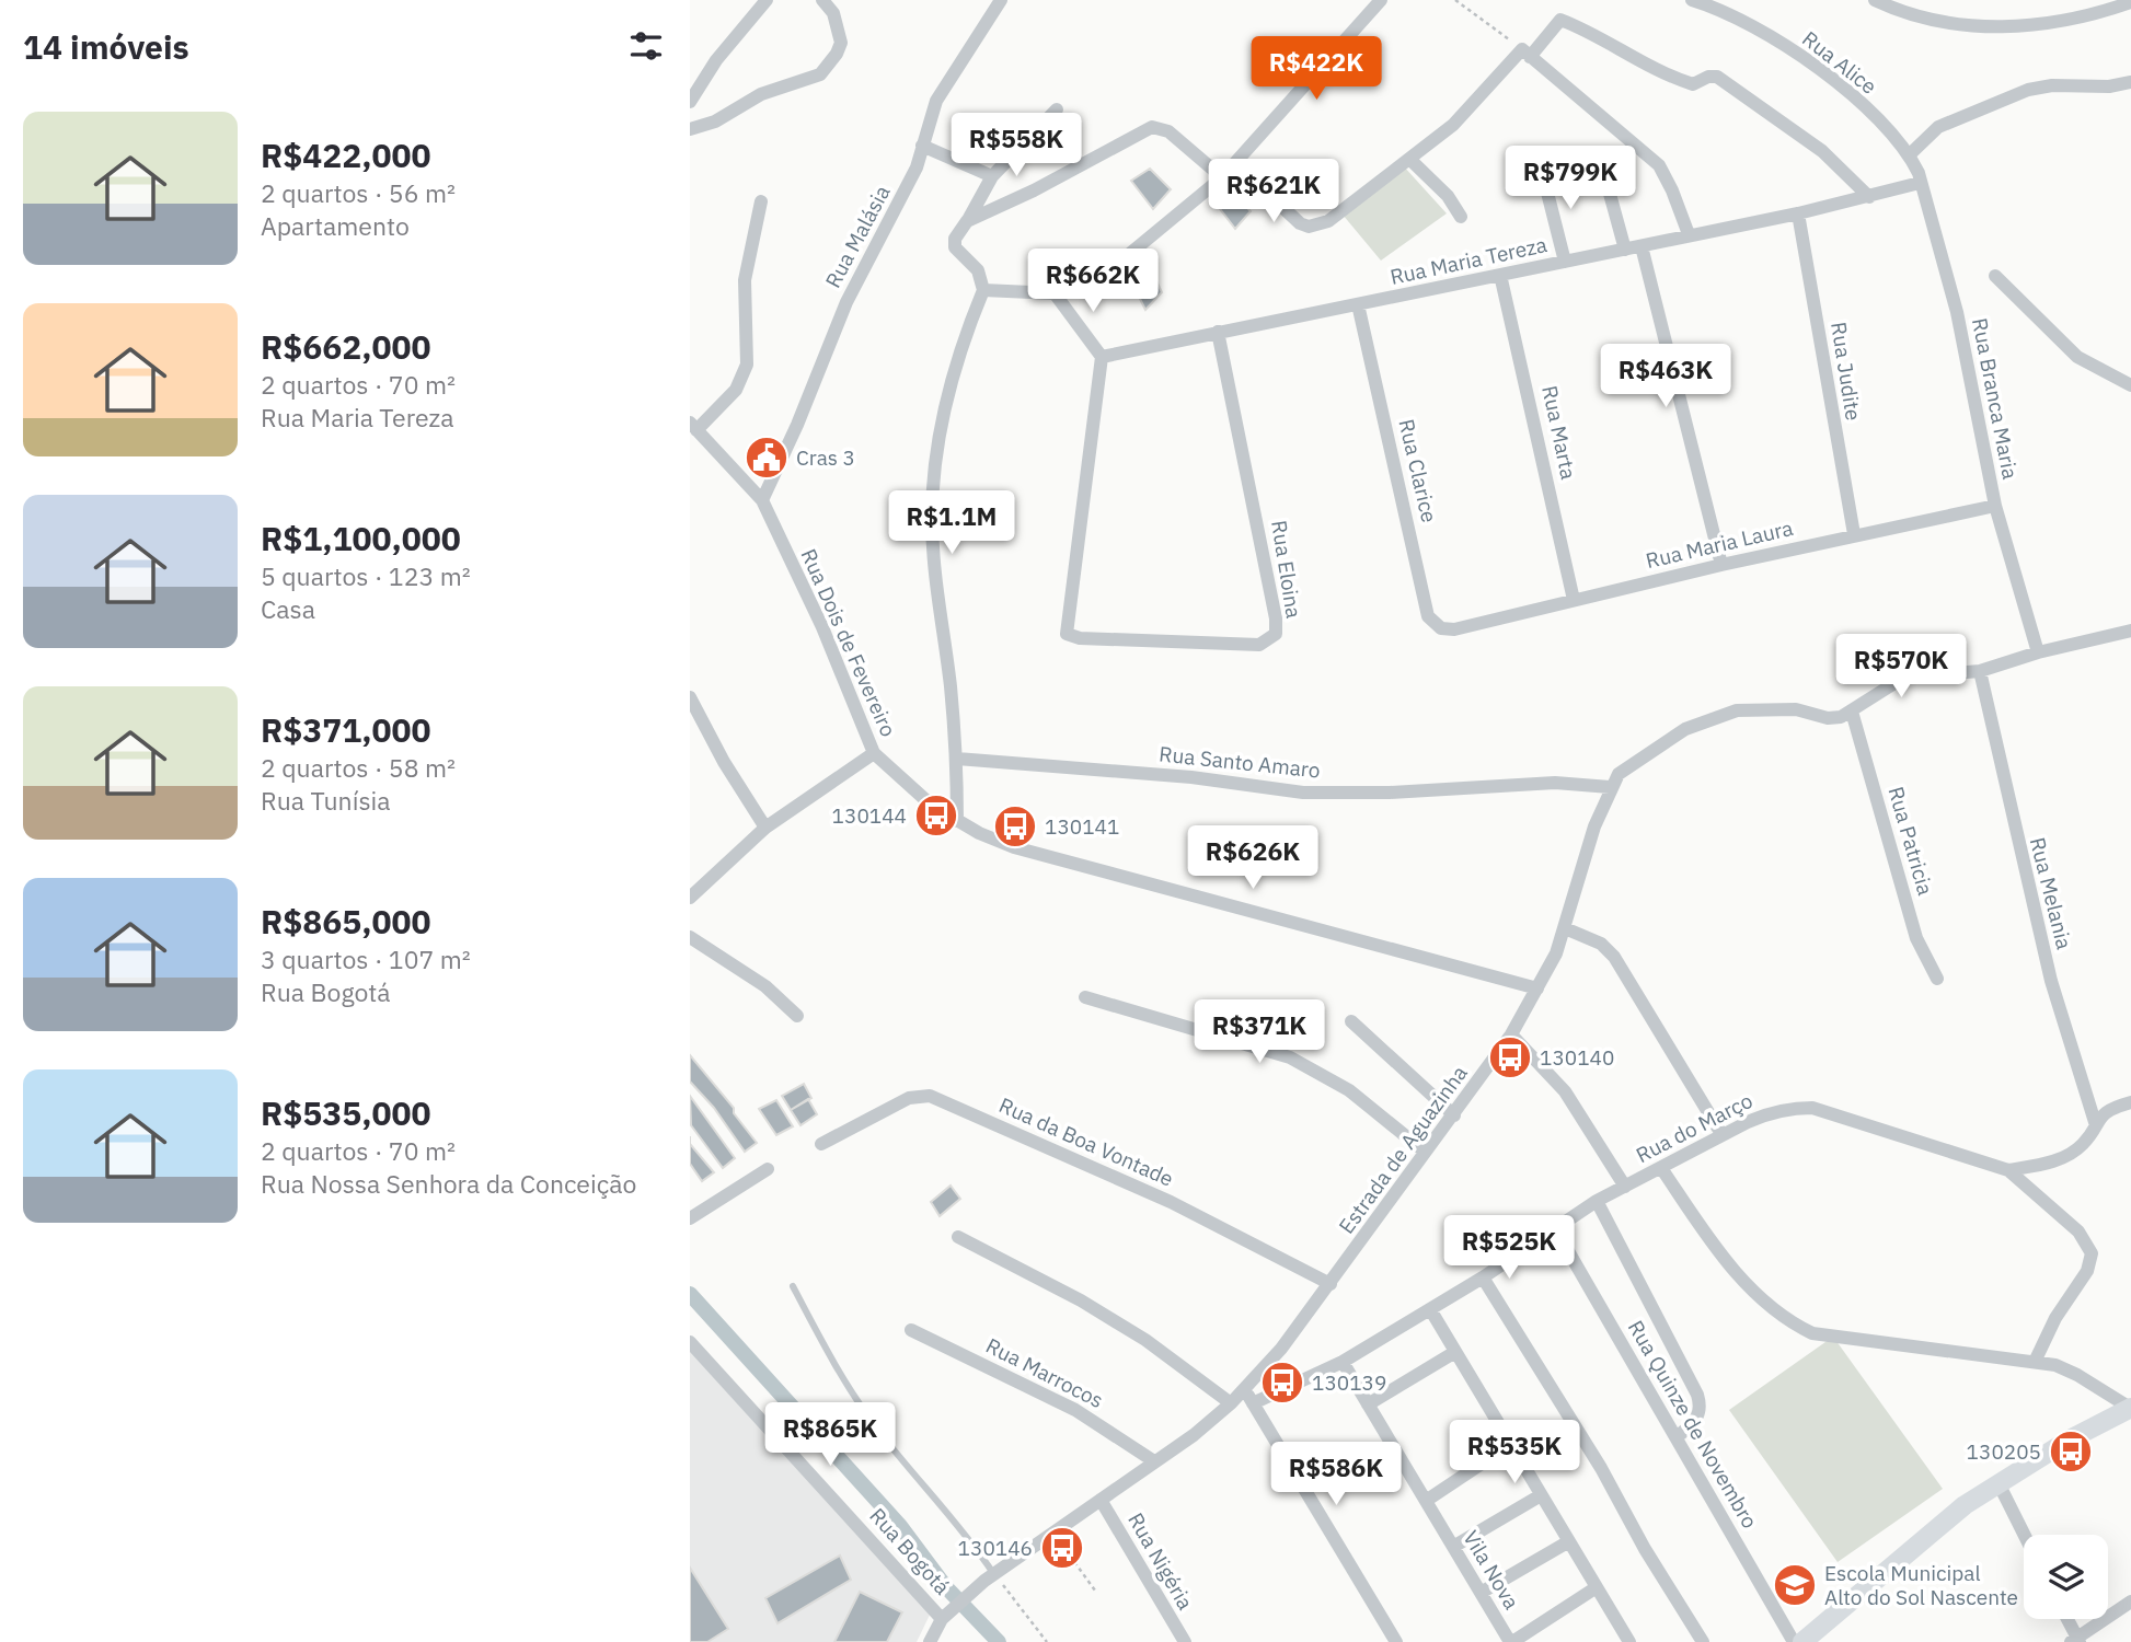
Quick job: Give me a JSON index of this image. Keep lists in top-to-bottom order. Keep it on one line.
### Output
{"streets":{"street":["Rua Alice","Rua Malásia","Rua Maria Tereza","Rua Judite","Rua Branca Maria","Rua Marta","Rua Clarice","Rua Maria Laura","Rua Eloina","Rua Dois de Fevereiro","Rua Santo Amaro","Rua Patricia","Rua Melania","Rua do Março","Rua da Boa Vontade","Estrada de Aguazinha","Rua Marrocos","Rua Quinze de Novembro","Rua Bogotá","Rua Nigéria","Vila Nova"]},"crossings":[["Rua Alice","Rua Branca Maria"],["Rua Malásia","Rua Dois de Fevereiro"],["Rua Maria Tereza","Rua Judite"],["Rua Maria Tereza","Rua Branca Maria"],["Rua Maria Tereza","Rua Marta"],["Rua Maria Tereza","Rua Clarice"],["Rua Maria Tereza","Rua Eloina"],["Rua Judite","Rua Maria Laura"],["Rua Branca Maria","Rua Maria Laura"],["Rua Branca Maria","Estrada de Aguazinha"],["Rua Marta","Rua Maria Laura"],["Rua Clarice","Rua Maria Laura"],["Rua Dois de Fevereiro","Estrada de Aguazinha"],["Rua Santo Amaro","Estrada de Aguazinha"],["Rua Patricia","Estrada de Aguazinha"],["Rua Melania","Estrada de Aguazinha"],["Rua do Março","Rua Quinze de Novembro"],["Rua do Março","Vila Nova"],["Rua da Boa Vontade","Estrada de Aguazinha"],["Estrada de Aguazinha","Rua Marrocos"],["Estrada de Aguazinha","Rua Bogotá"],["Estrada de Aguazinha","Rua Nigéria"]],"places":{"public building":["Cras 3"],"bus stop":["130144","130141","130140","130139","130205","130146"],"school or university":["Escola Municipal Alto do Sol Nascente"]},"page":{"heading":"14 imóveis","price":["R$422K","R$558K","R$799K","R$621K","R$662K","R$463K","R$1.1M","R$570K","R$626K","R$371K","R$525K","R$865K","R$535K","R$586K"],"list":[{"name":"R$422,000","note":"2 quartos · 56 m² · Apartamento"},{"name":"R$662,000","note":"2 quartos · 70 m² · Rua Maria Tereza"},{"name":"R$1,100,000","note":"5 quartos · 123 m² · Casa"},{"name":"R$371,000","note":"2 quartos · 58 m² · Rua Tunísia"},{"name":"R$865,000","note":"3 quartos · 107 m² · Rua Bogotá"},{"name":"R$535,000","note":"2 quartos · 70 m² · Rua Nossa Senhora da Conceição"}]}}
